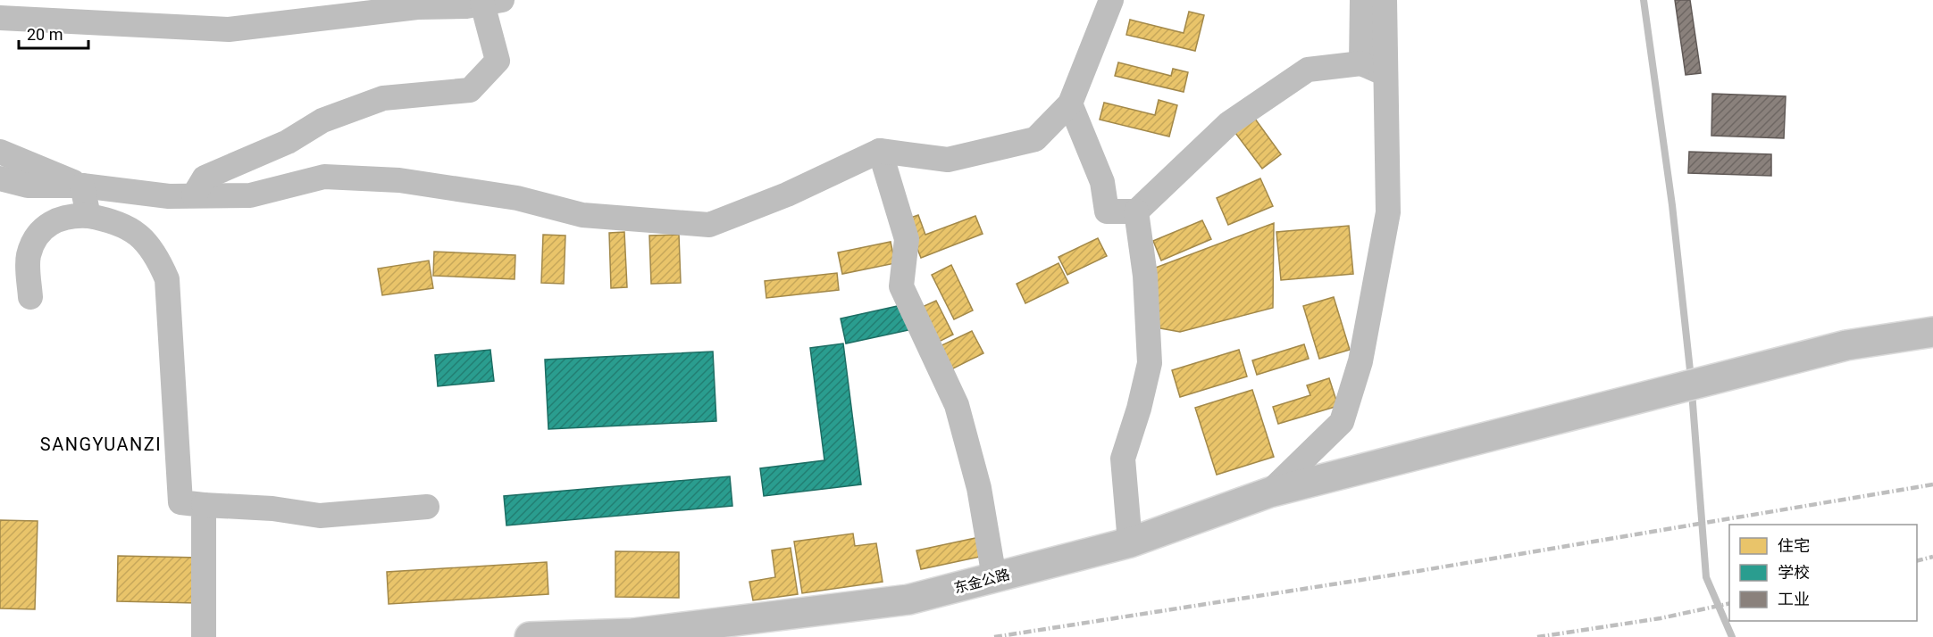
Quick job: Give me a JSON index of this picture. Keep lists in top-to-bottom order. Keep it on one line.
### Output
{"streets":{"main road":["东金公路"]},"districts":["SANGYUANZI"],"legend":["住宅","学校","工业"],"scale_bar":"20 m"}
